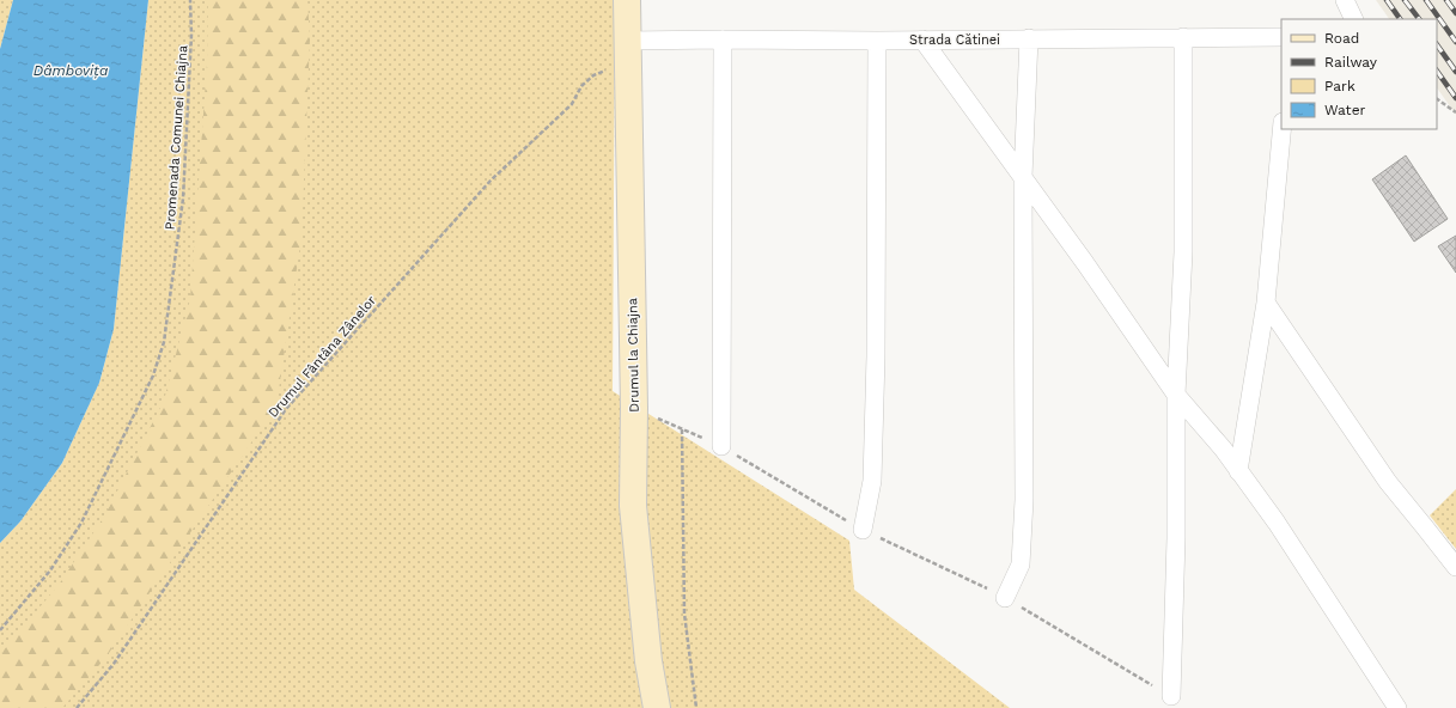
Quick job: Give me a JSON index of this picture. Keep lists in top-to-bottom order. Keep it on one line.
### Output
{"streets":{"main road":["Drumul la Chiajna"],"street":["Strada Cătinei"],"path":["Promenada Comunei Chiajna","Drumul Fântâna Zânelor"]},"crossings":[["Strada Cătinei","Drumul la Chiajna"],["Strada Cătinei","Drumul Fântâna Zânelor"],["Drumul la Chiajna","Drumul Fântâna Zânelor"]],"water":["Dâmbovița"],"legend":["Road","Railway","Park","Water"]}
